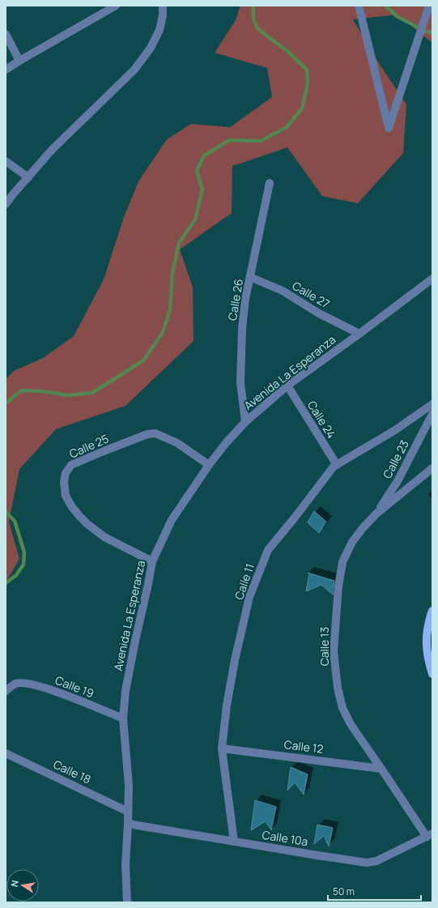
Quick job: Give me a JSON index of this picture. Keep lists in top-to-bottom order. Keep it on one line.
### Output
{"streets":{"street":["Calle 27","Calle 26","Avenida La Esperanza","Calle 24","Calle 25","Calle 23","Calle 11","Calle 13","Calle 19","Calle 12","Calle 18","Calle 10a"]},"crossings":[["Calle 27","Calle 26"],["Calle 27","Avenida La Esperanza"],["Calle 26","Avenida La Esperanza"],["Avenida La Esperanza","Calle 24"],["Avenida La Esperanza","Calle 25"],["Avenida La Esperanza","Calle 19"],["Avenida La Esperanza","Calle 18"],["Avenida La Esperanza","Calle 10a"],["Calle 24","Calle 11"],["Calle 23","Calle 13"],["Calle 11","Calle 12"],["Calle 11","Calle 10a"],["Calle 13","Calle 12"],["Calle 13","Calle 10a"]],"scale_bar":"50 m","north":"left"}
